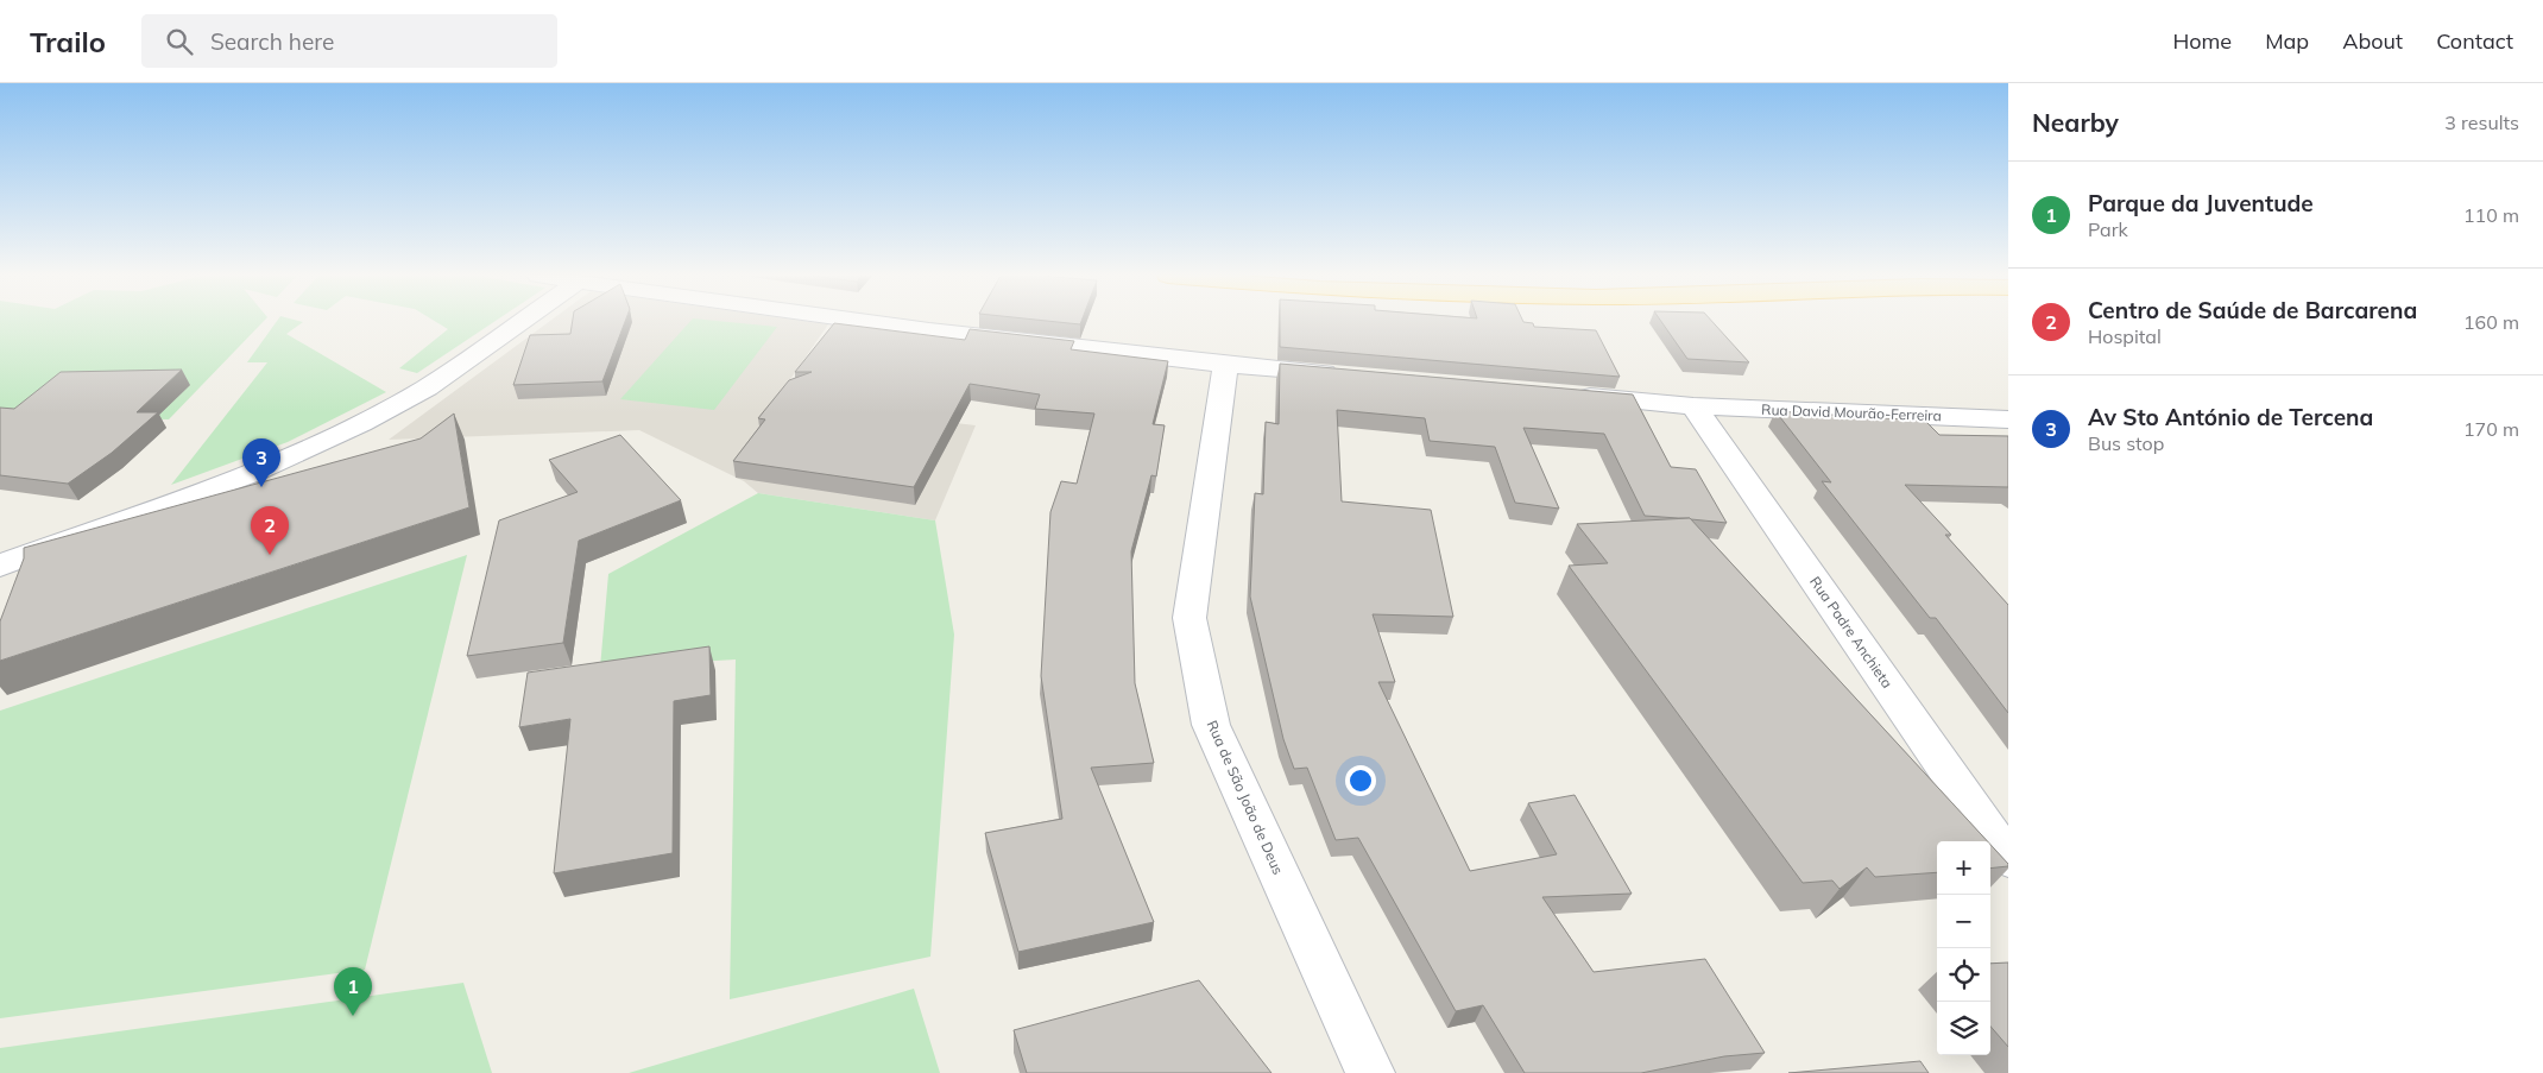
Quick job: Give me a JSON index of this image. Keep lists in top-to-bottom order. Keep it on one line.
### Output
{"streets":{"street":["Rua David Mourão-Ferreira","Rua Padre Anchieta","Rua de São João de Deus"]},"crossings":[["Rua David Mourão-Ferreira","Rua Padre Anchieta"]],"page":{"header":"Trailo","search":"Search here","nav":["Home","Map","About","Contact"],"heading":["Nearby","3 results"],"list":[{"mark":"1","name":"Parque da Juventude","note":"Park","value":"110 m"},{"mark":"2","name":"Centro de Saúde de Barcarena","note":"Hospital","value":"160 m"},{"mark":"3","name":"Av Sto António de Tercena","note":"Bus stop","value":"170 m"}],"pins":["3","2","1"],"map_buttons":["+","−"]}}
